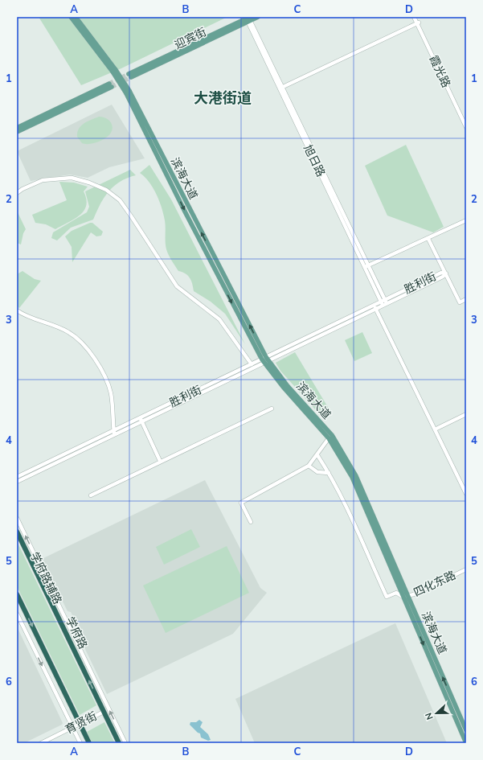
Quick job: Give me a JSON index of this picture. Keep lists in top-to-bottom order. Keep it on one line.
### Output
{"streets":{"highway":["学府路"],"main road":["迎宾街","滨海大道"],"street":["霞光路","旭日路","胜利街","学府路辅路","四化东路","育贤街"]},"crossings":[["迎宾街","旭日路"],["旭日路","胜利街"],["滨海大道","胜利街"],["滨海大道","四化东路"],["学府路","育贤街"]],"one_way":["学府路辅路"],"districts":["大港街道"],"north":"left","grid":{"columns":["A","B","C","D"],"rows":["1","2","3","4","5","6"]}}
